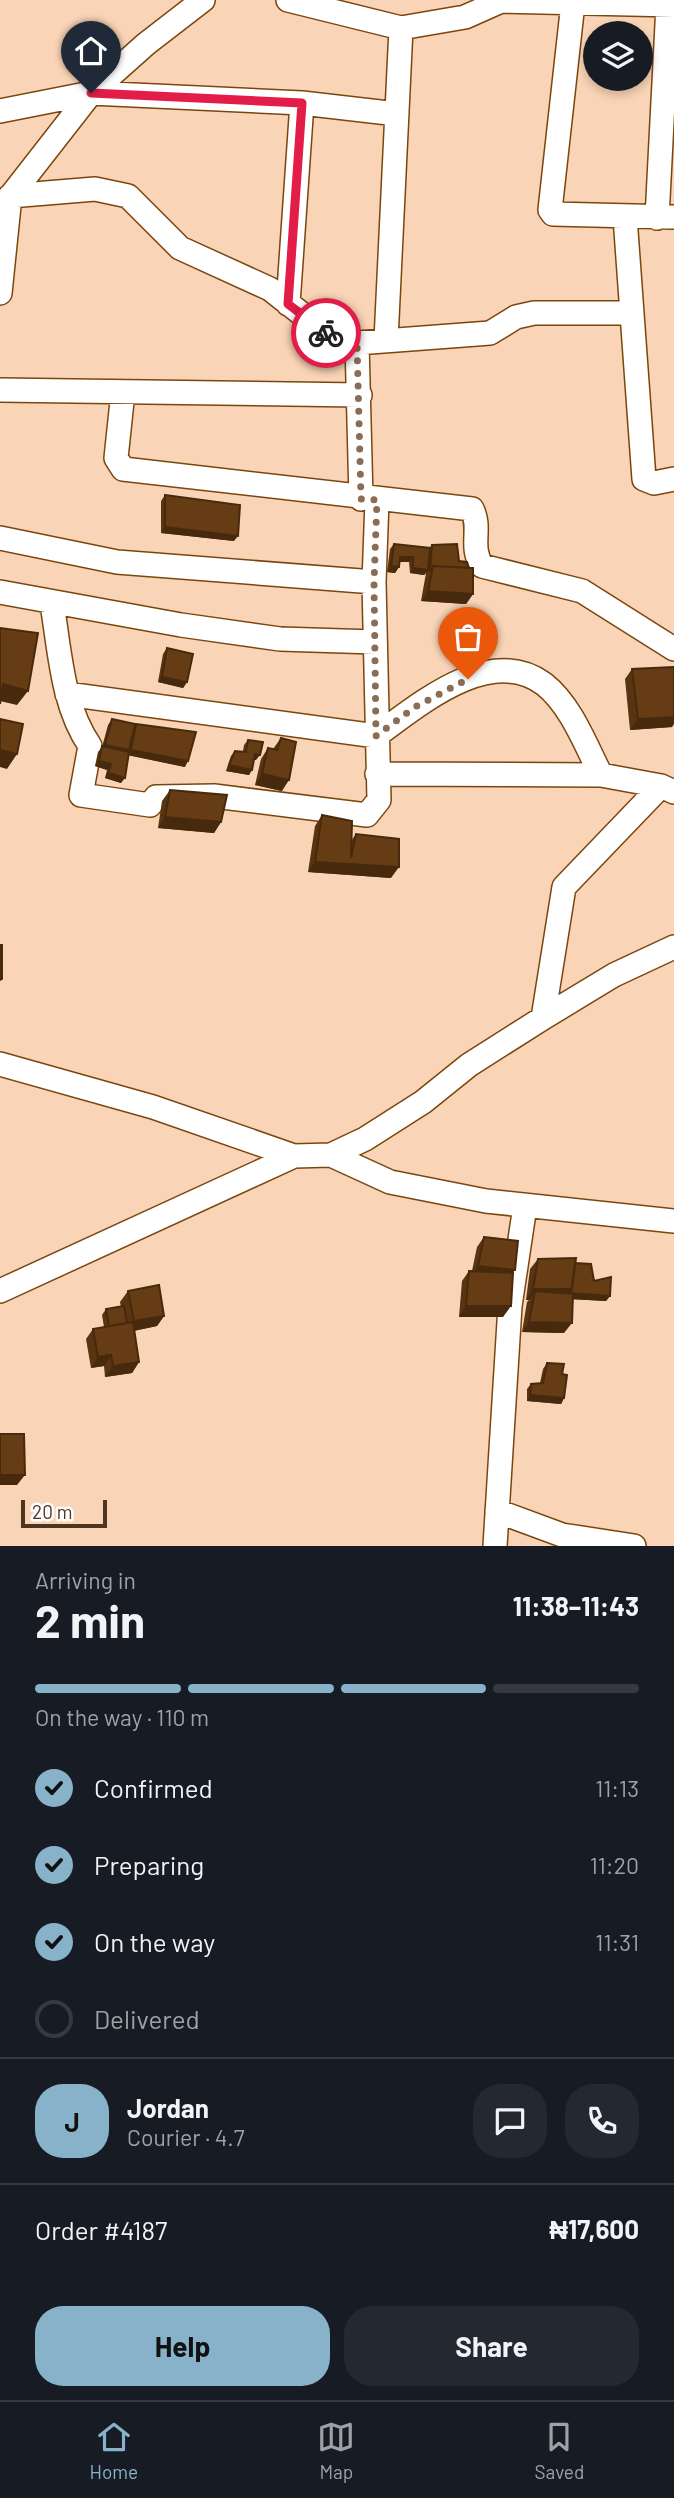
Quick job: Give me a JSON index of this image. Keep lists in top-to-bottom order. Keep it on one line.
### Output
{"scale_bar":"20 m","page":{"scale":"20 m","heading":["2 min","Arriving in","11:38–11:43"],"panel":["Jordan","Courier · 4.7","Order #4187","₦17,600"],"bar":"On the way · 110 m","list":[["Confirmed","11:13"],["Preparing","11:20"],["On the way","11:31"],"Delivered"],"round":"J","buttons":["Help","Share"],"tabs":["Home","Map","Saved"]}}
